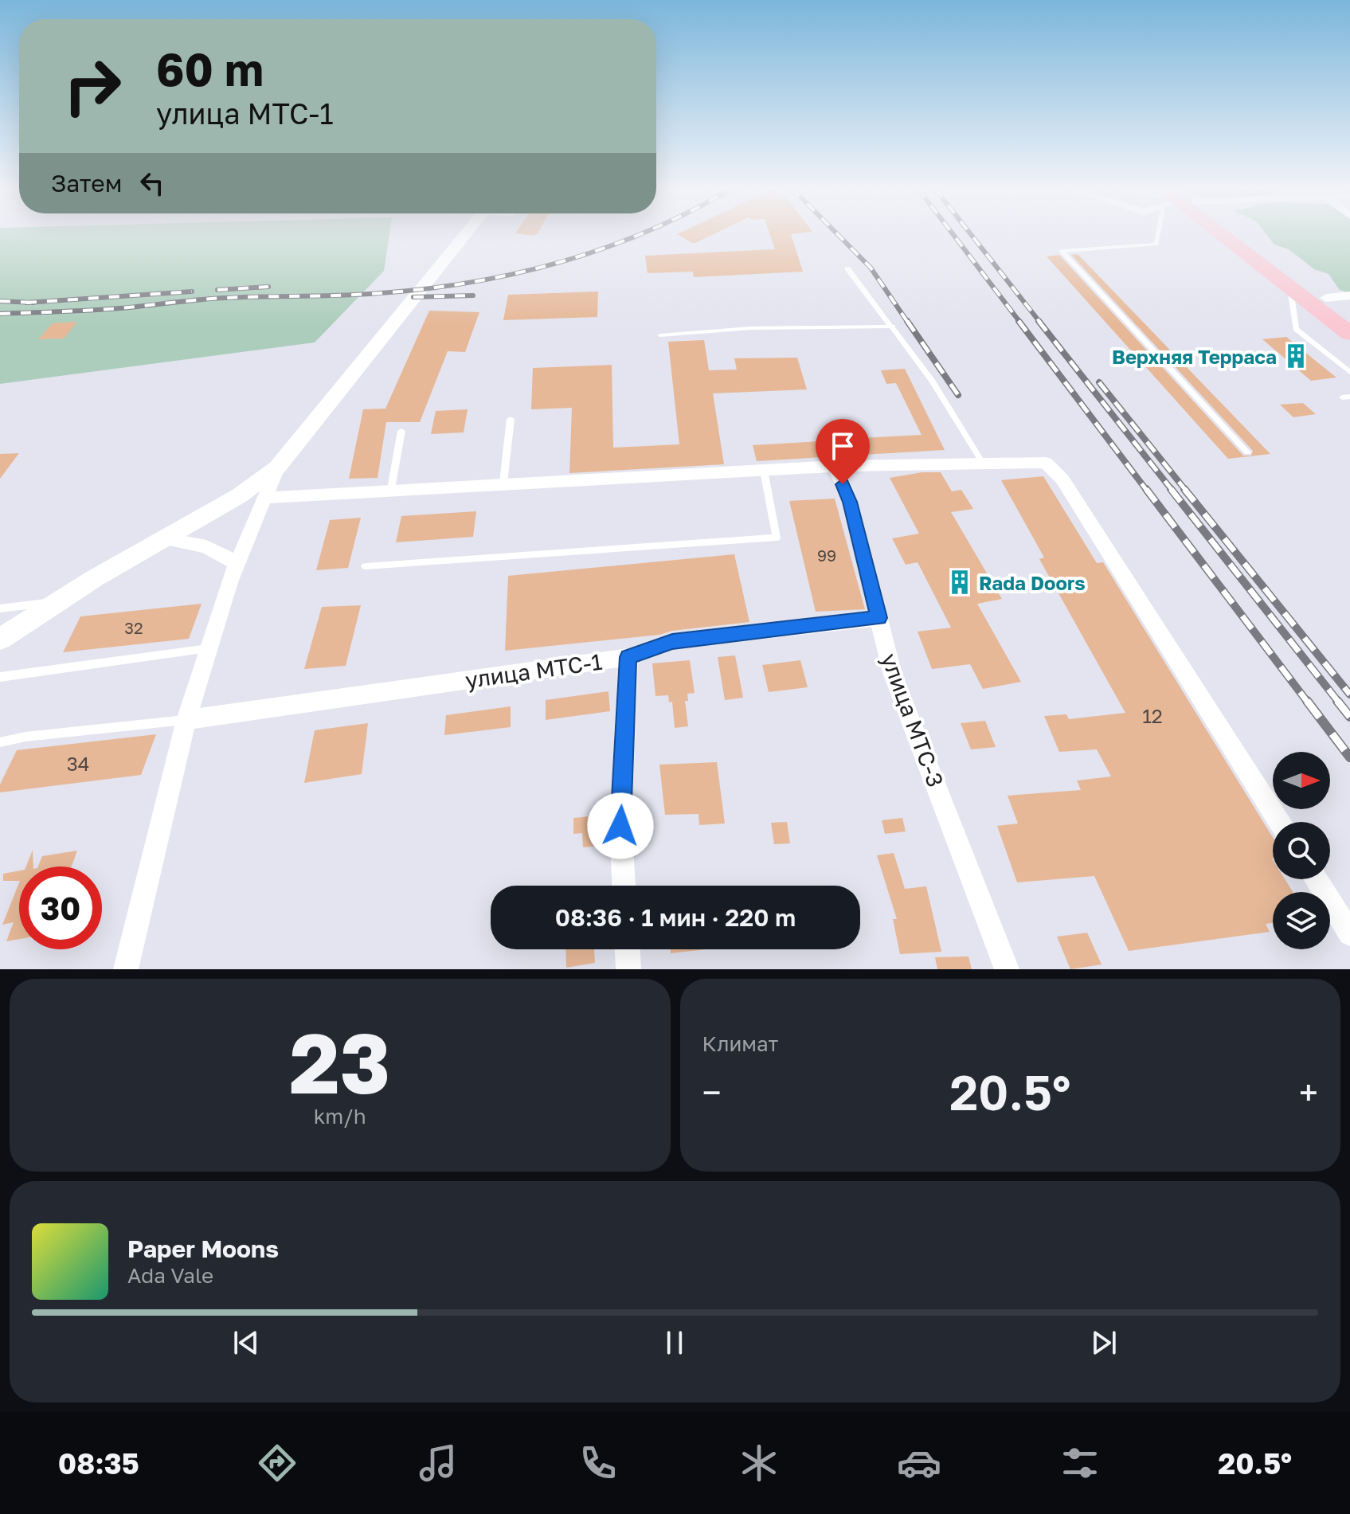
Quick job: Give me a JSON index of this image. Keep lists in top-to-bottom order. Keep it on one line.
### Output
{"streets":{"street":["улица МТС-1","улица МТС-3"]},"crossings":[["улица МТС-1","улица МТС-3"]],"places":{"building":["Верхняя Терраса","Rada Doors"]},"house_numbers":["99","32","12","34"],"north":"right","page":{"turn":["60 m","улица МТС-1"],"then":"Затем","limit":"30","trip":"08:36 · 1 мин · 220 m","tile":[["23","km/h"],"Климат"],"heat":["−","20.5°","+"],"song":["Paper Moons","Ada Vale"],"tabs":["08:35","20.5°"]}}
